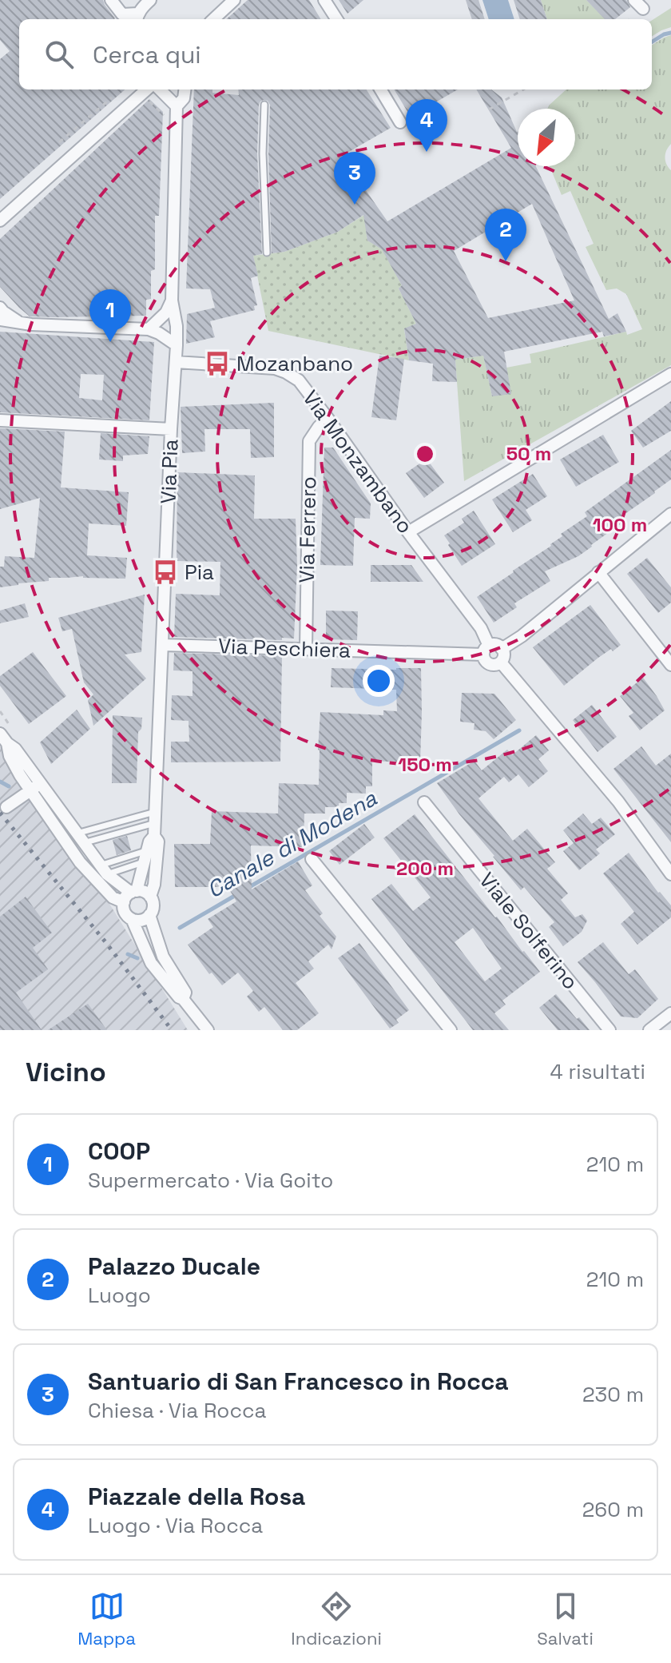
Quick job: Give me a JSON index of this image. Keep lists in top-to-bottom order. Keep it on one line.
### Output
{"streets":{"street":["Via Monzambano","Via Pia","Via Ferrero","Via Peschiera","Viale Solferino"]},"crossings":[["Via Monzambano","Via Pia"],["Via Monzambano","Via Ferrero"],["Via Monzambano","Via Peschiera"],["Via Pia","Via Peschiera"],["Via Ferrero","Via Peschiera"]],"water":["Canale di Modena"],"places":{"bus stop":["Mozanbano","Pia"]},"north":"bottom left","page":{"search":"Cerca qui","pins":["4","3","2","1"],"heading":["Vicino","4 risultati"],"list":[{"mark":"1","name":"COOP","note":"Supermercato · Via Goito","value":"210 m"},{"mark":"2","name":"Palazzo Ducale","note":"Luogo","value":"210 m"},{"mark":"3","name":"Santuario di San Francesco in Rocca","note":"Chiesa · Via Rocca","value":"230 m"},{"mark":"4","name":"Piazzale della Rosa","note":"Luogo · Via Rocca","value":"260 m"}],"nav":["Mappa","Indicazioni","Salvati"]},"rings":["50 m","100 m","150 m","200 m"]}
